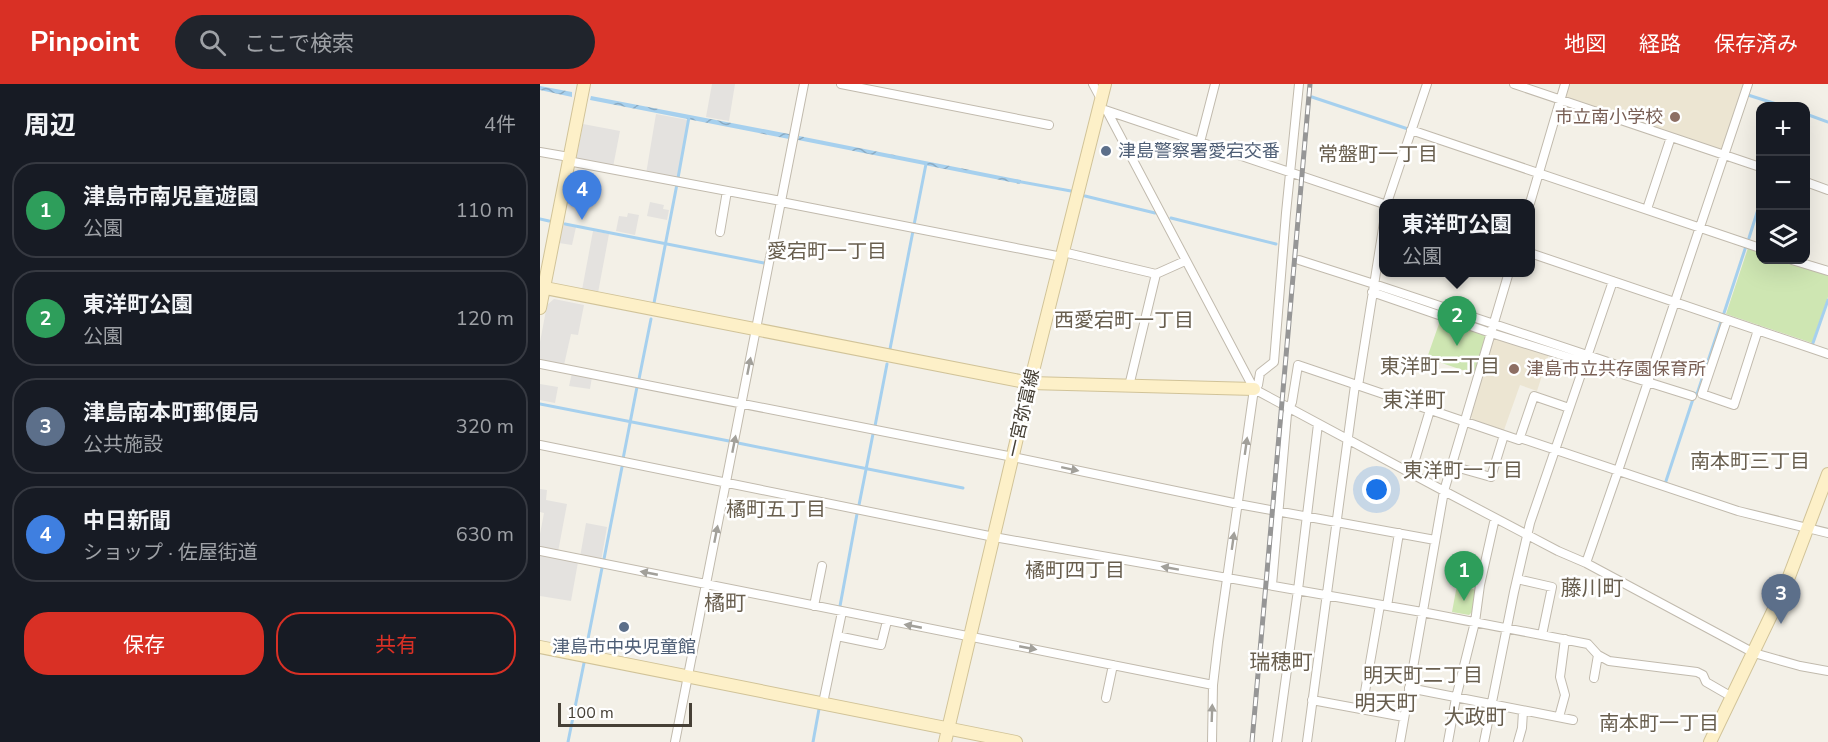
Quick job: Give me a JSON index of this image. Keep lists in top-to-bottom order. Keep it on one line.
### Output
{"streets":{"street":["一宮弥富線"]},"districts":["常盤町一丁目","愛宕町一丁目","西愛宕町一丁目","東洋町二丁目","東洋町","南本町三丁目","東洋町一丁目","橘町五丁目","橘町四丁目","藤川町","橘町","瑞穂町","明天町二丁目","明天町","大政町","南本町一丁目"],"places":["市立南小学校","津島警察署愛宕交番","津島市立共存園保育所","津島市中央児童館"],"scale_bar":"100 m","page":{"header":"Pinpoint","search":"ここで検索","nav":["地図","経路","保存済み"],"heading":["周辺","4件"],"map_buttons":["+","−"],"list":[{"mark":"1","name":"津島市南児童遊園","note":"公園","value":"110 m"},{"mark":"2","name":"東洋町公園","note":"公園","value":"120 m"},{"mark":"3","name":"津島南本町郵便局","note":"公共施設","value":"320 m"},{"mark":"4","name":"中日新聞","note":"ショップ · 佐屋街道","value":"630 m"}],"pins":["4","2","1","3"],"popup":["東洋町公園","公園"],"buttons":["保存","共有"],"scale":"100 m"}}
